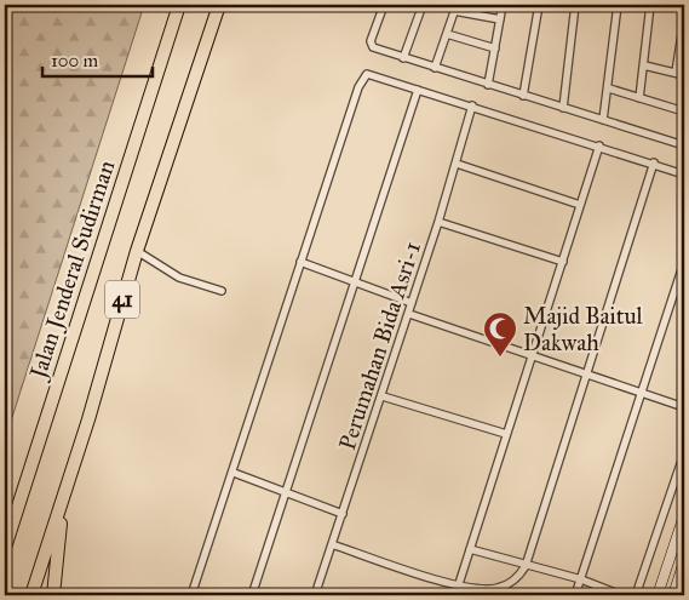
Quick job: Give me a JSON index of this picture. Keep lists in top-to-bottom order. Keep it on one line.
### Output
{"streets":{"highway":["Jalan Jenderal Sudirman","41"],"street":["Perumahan Bida Asri-1"]},"places":{"mosque":["Majid Baitul Dakwah"]},"scale_bar":"100 m"}
